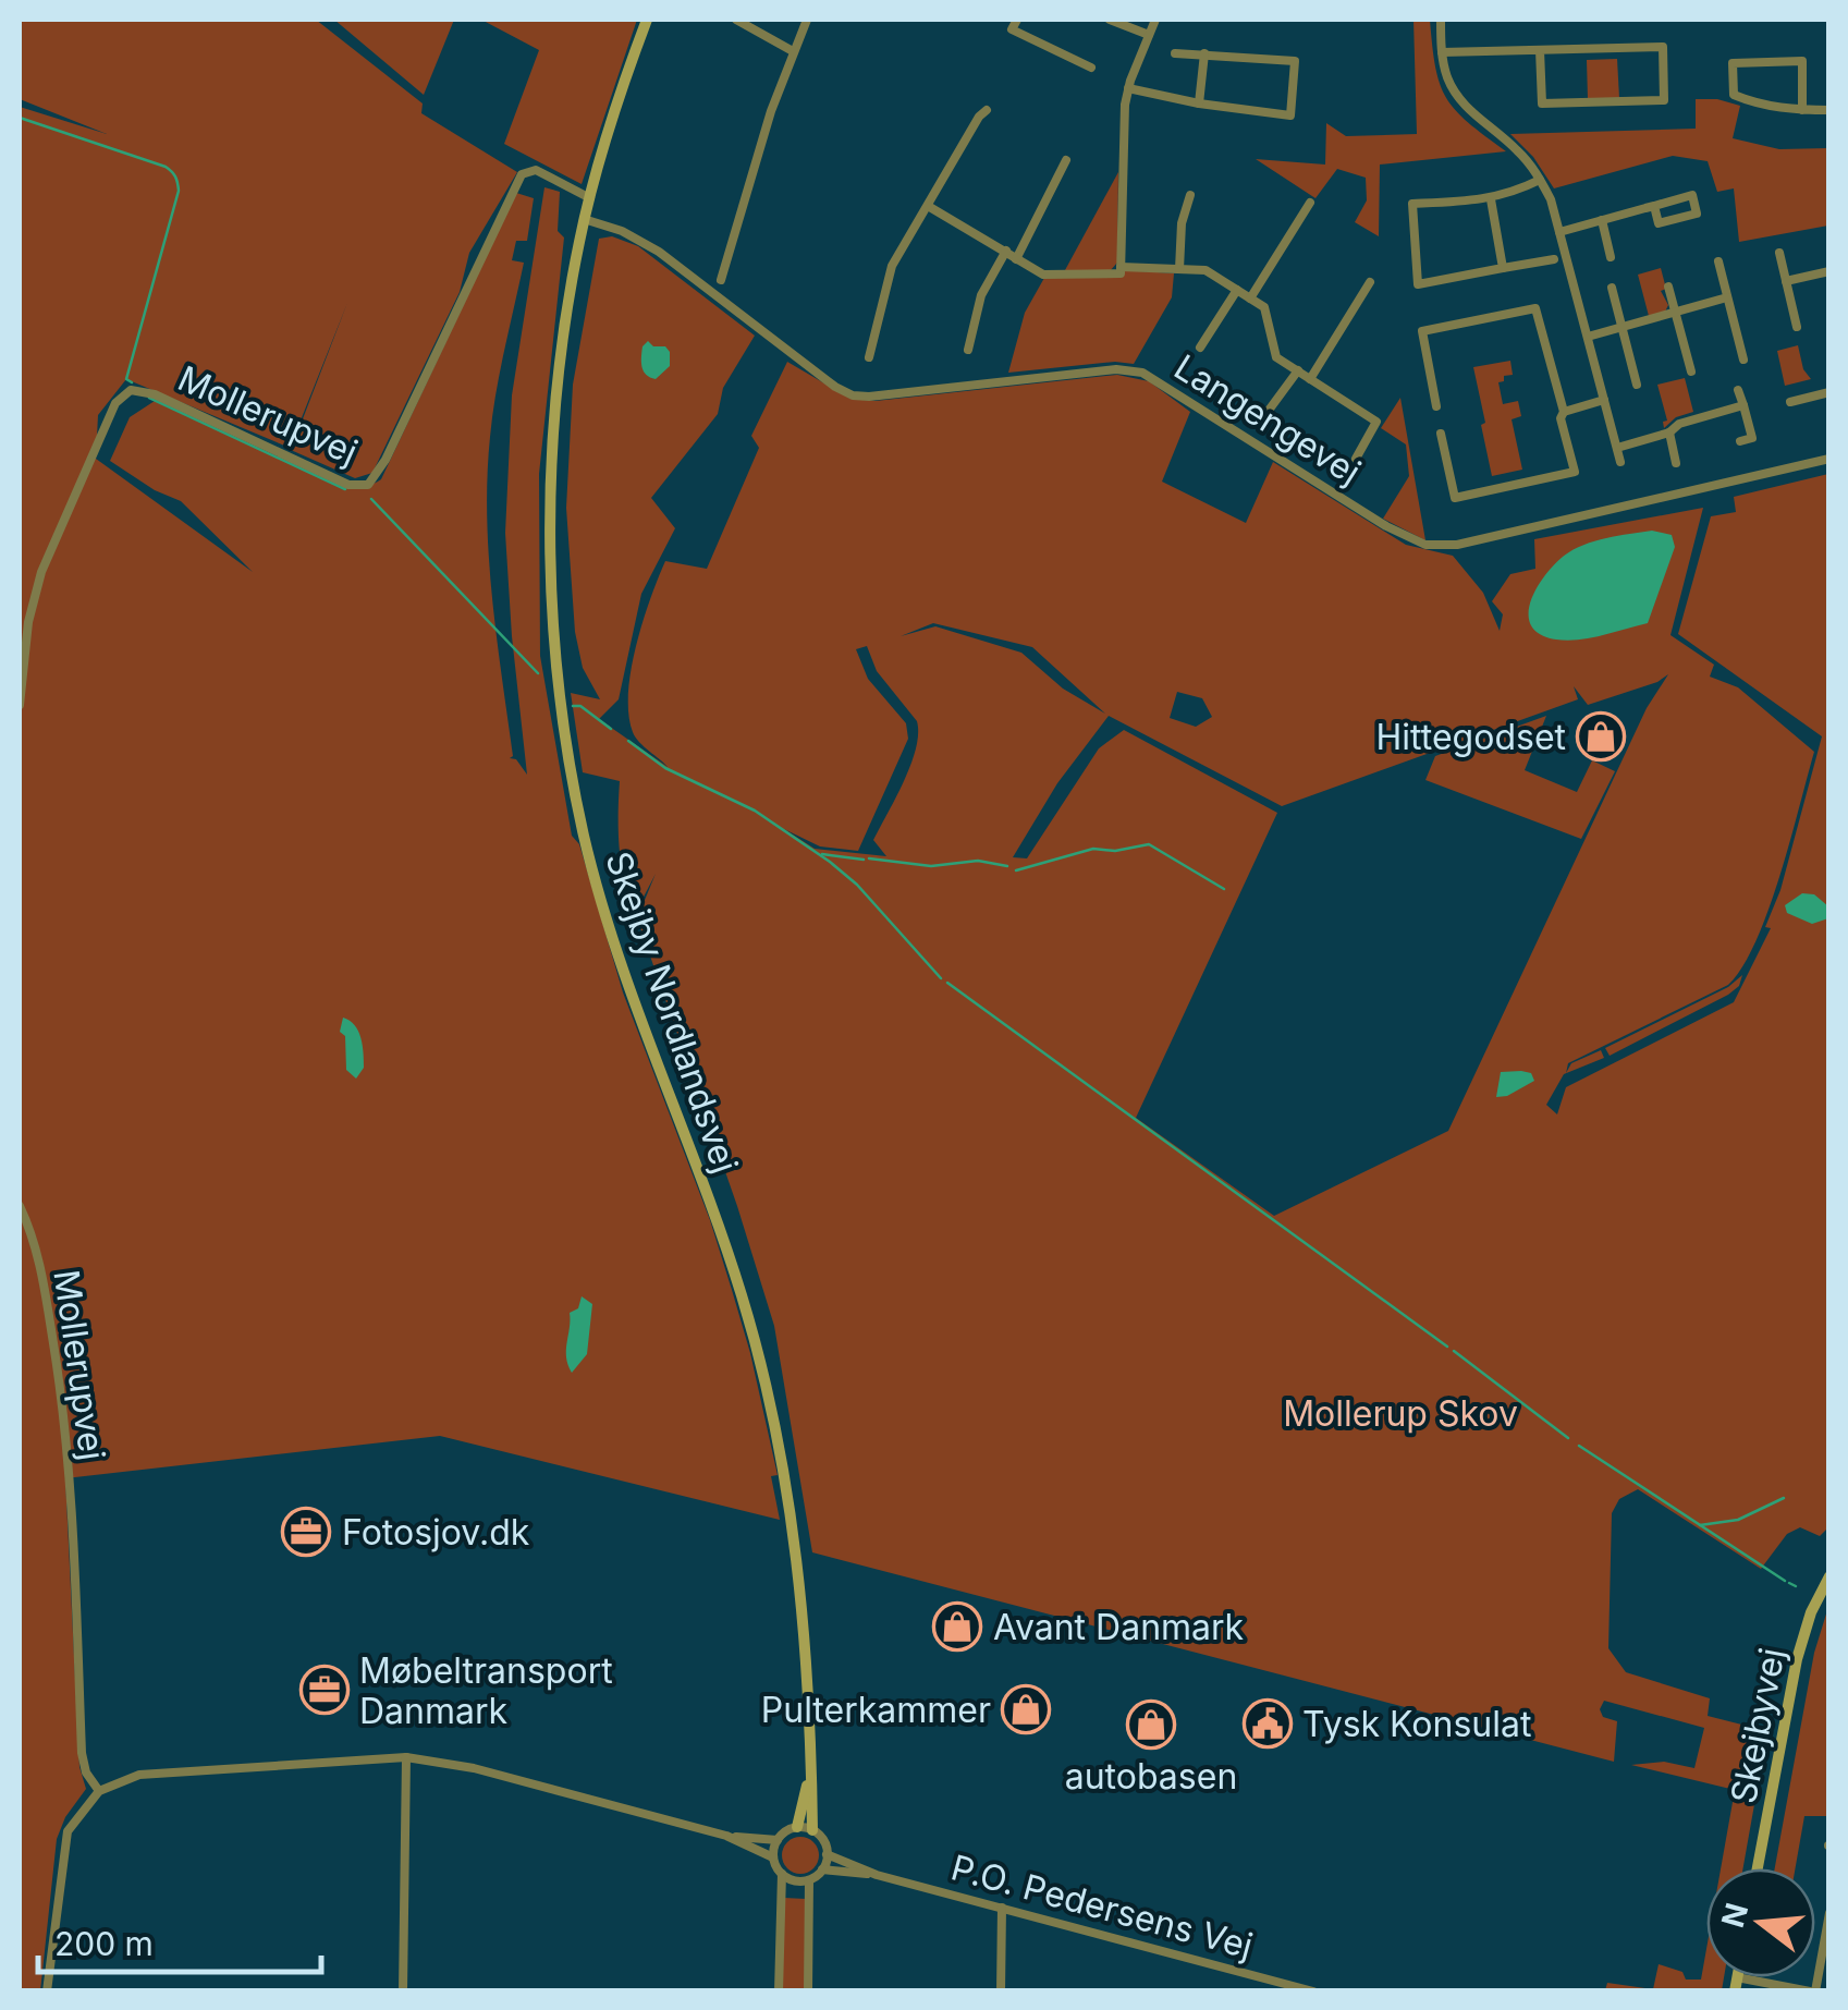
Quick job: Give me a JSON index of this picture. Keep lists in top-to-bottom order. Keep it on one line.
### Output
{"streets":{"street":["Mollerupvej","Langengevej","Skejby Nordlandsvej","Skejbyvej","P.O. Pedersens Vej"]},"crossings":[["Mollerupvej","Skejby Nordlandsvej"],["Langengevej","Skejby Nordlandsvej"],["Skejby Nordlandsvej","P.O. Pedersens Vej"]],"parks":["Mollerup Skov"],"places":{"shop":["Hittegodset","Avant Danmark","Pulterkammer","autobasen"],"office":["Fotosjov.dk","Møbeltransport Danmark"],"public building":["Tysk Konsulat"]},"scale_bar":"200 m","north":"left"}
